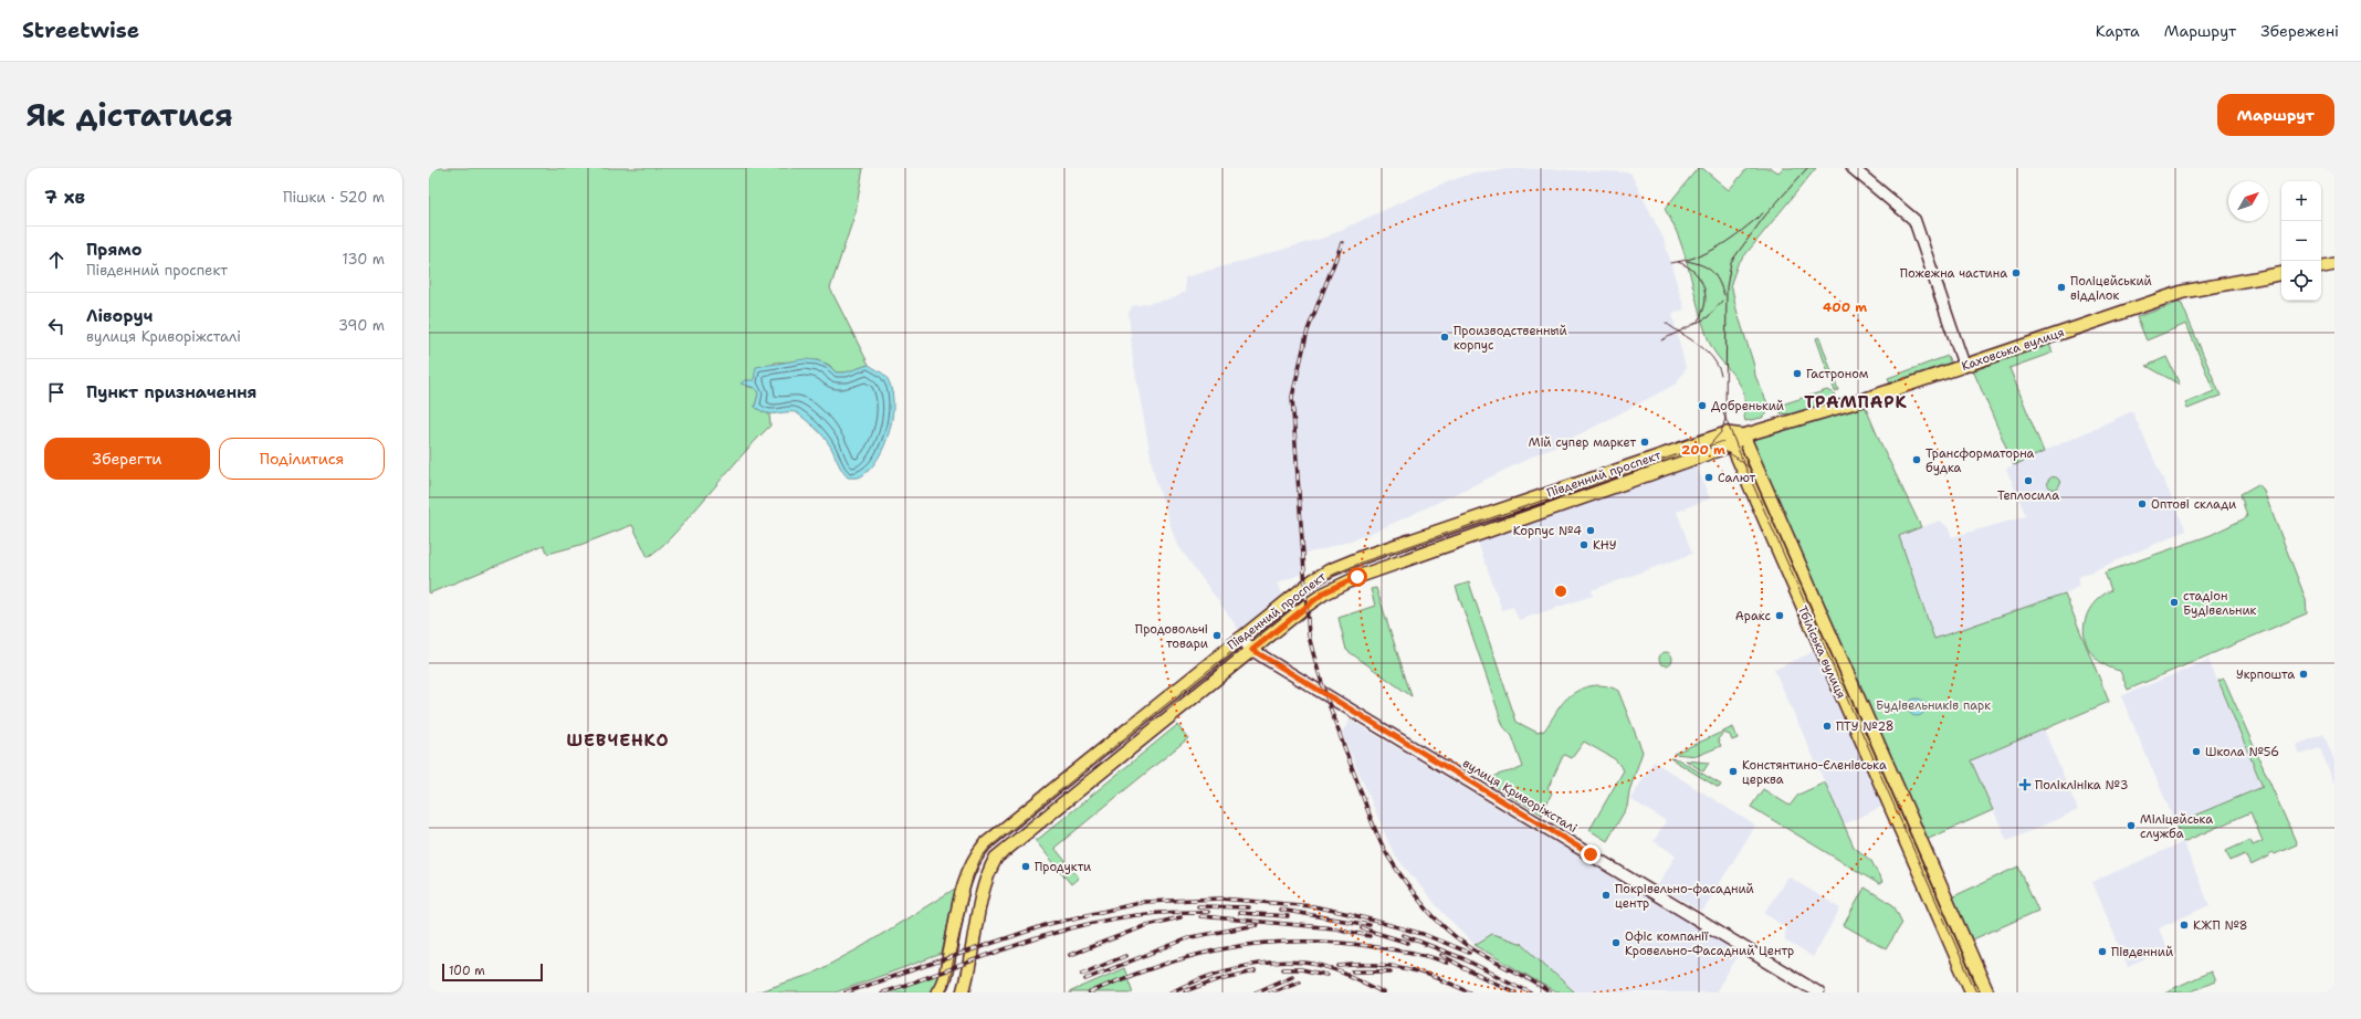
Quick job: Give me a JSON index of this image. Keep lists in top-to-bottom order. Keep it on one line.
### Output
{"streets":{"main road":["Каховська вулиця","Південний проспект","Тбіліська вулиця","вулиця Криворіжсталі"]},"crossings":[["Каховська вулиця","Південний проспект"],["Каховська вулиця","Тбіліська вулиця"],["Південний проспект","Тбіліська вулиця"],["Південний проспект","вулиця Криворіжсталі"]],"districts":["ТРАМПАРК","ШЕВЧЕНКО"],"parks":["Будівельників парк"],"places":{"other":["Пожежна частина","Поліцейський відділок","Производственный корпус","Гастроном","Добренький","Мій супер маркет","Трансформаторна будка","Салют","Теплосила","Оптові склади","Корпус №4","КНУ","стадіон Будівельник","Аракс","Продовольчі товари","Укрпошта","ПТУ №28","Школа №56","Констянтино-Єленівська церква","Міліцейська служба","Продукти","Покрівельно-фасадний центр","КЖП №8","Офіс компанії Кровельно-Фасадний Центр","Південний"],"health":["Поліклініка №3"]},"scale_bar":"100 m","north":"top right","page":{"header":"Streetwise","nav":["Карта","Маршрут","Збережені"],"title":"Як дістатися","buttons":["Маршрут",["Зберегти","Поділитися"]],"heading":["7 хв","Пішки · 520 m"],"map_buttons":["+","−"],"list":[["Прямо","Південний проспект","130 m"],["Ліворуч","вулиця Криворіжсталі","390 m"],"Пункт призначення"],"scale":"100 m"},"rings":["400 m","200 m"]}
